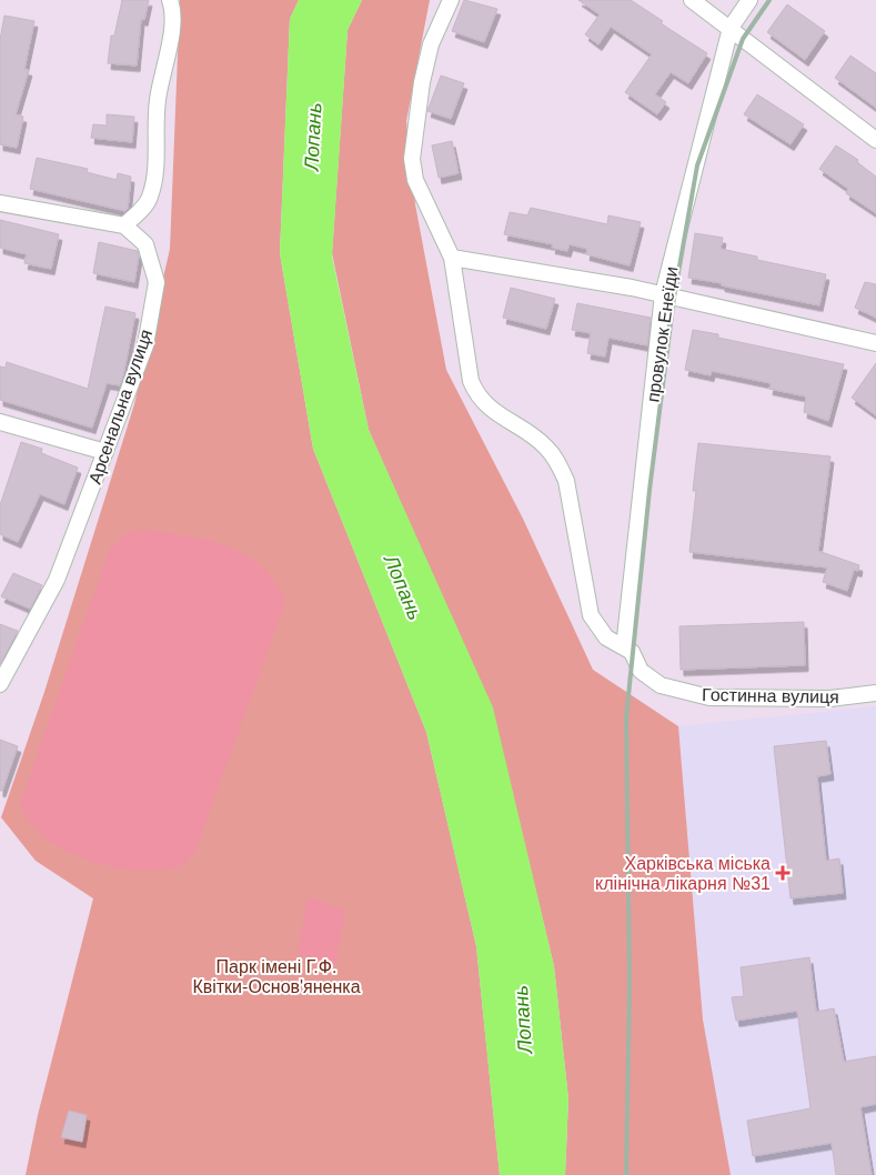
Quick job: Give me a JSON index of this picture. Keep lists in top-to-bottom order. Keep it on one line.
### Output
{"streets":{"street":["провулок Енеїди","Арсенальна вулиця","Гостинна вулиця"]},"crossings":[["провулок Енеїди","Гостинна вулиця"]],"water":["Лопань"],"parks":["Парк імені Г.Ф. Квітки-Основ'яненка"],"places":{"health":["Харківська міська клінічна лікарня №31"]}}
